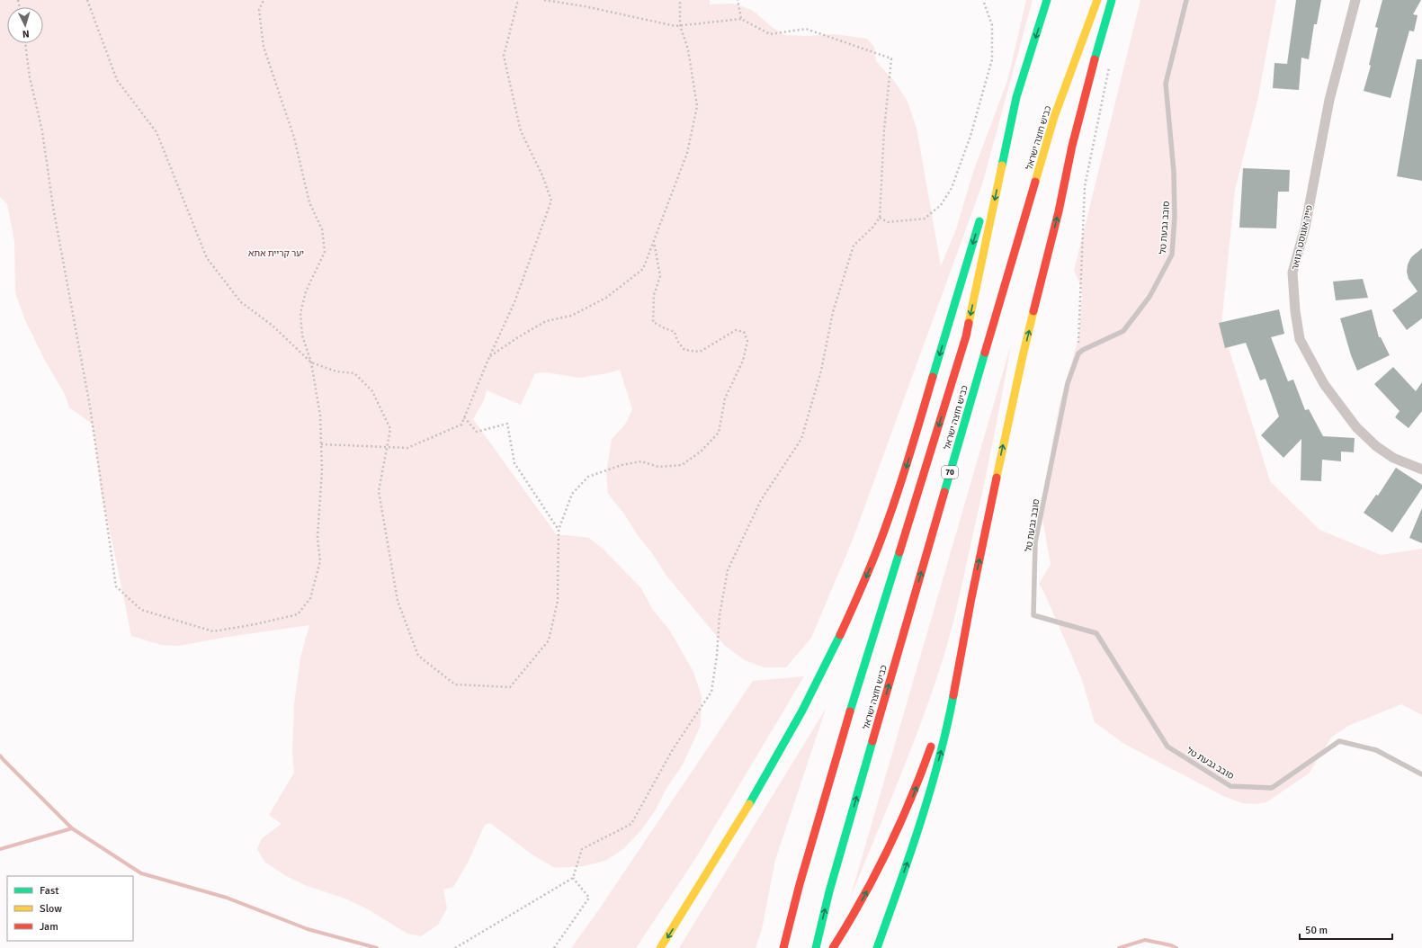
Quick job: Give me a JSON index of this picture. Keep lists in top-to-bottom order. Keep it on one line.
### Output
{"streets":{"highway":["כביש חוצה ישראל","70"],"street":["פייר אוגוסט רנואר"],"lane":["סובב גבעת טל"]},"parks":["יער קריית אתא"],"legend":["Fast","Slow","Jam"],"scale_bar":"50 m","north":"bottom"}
